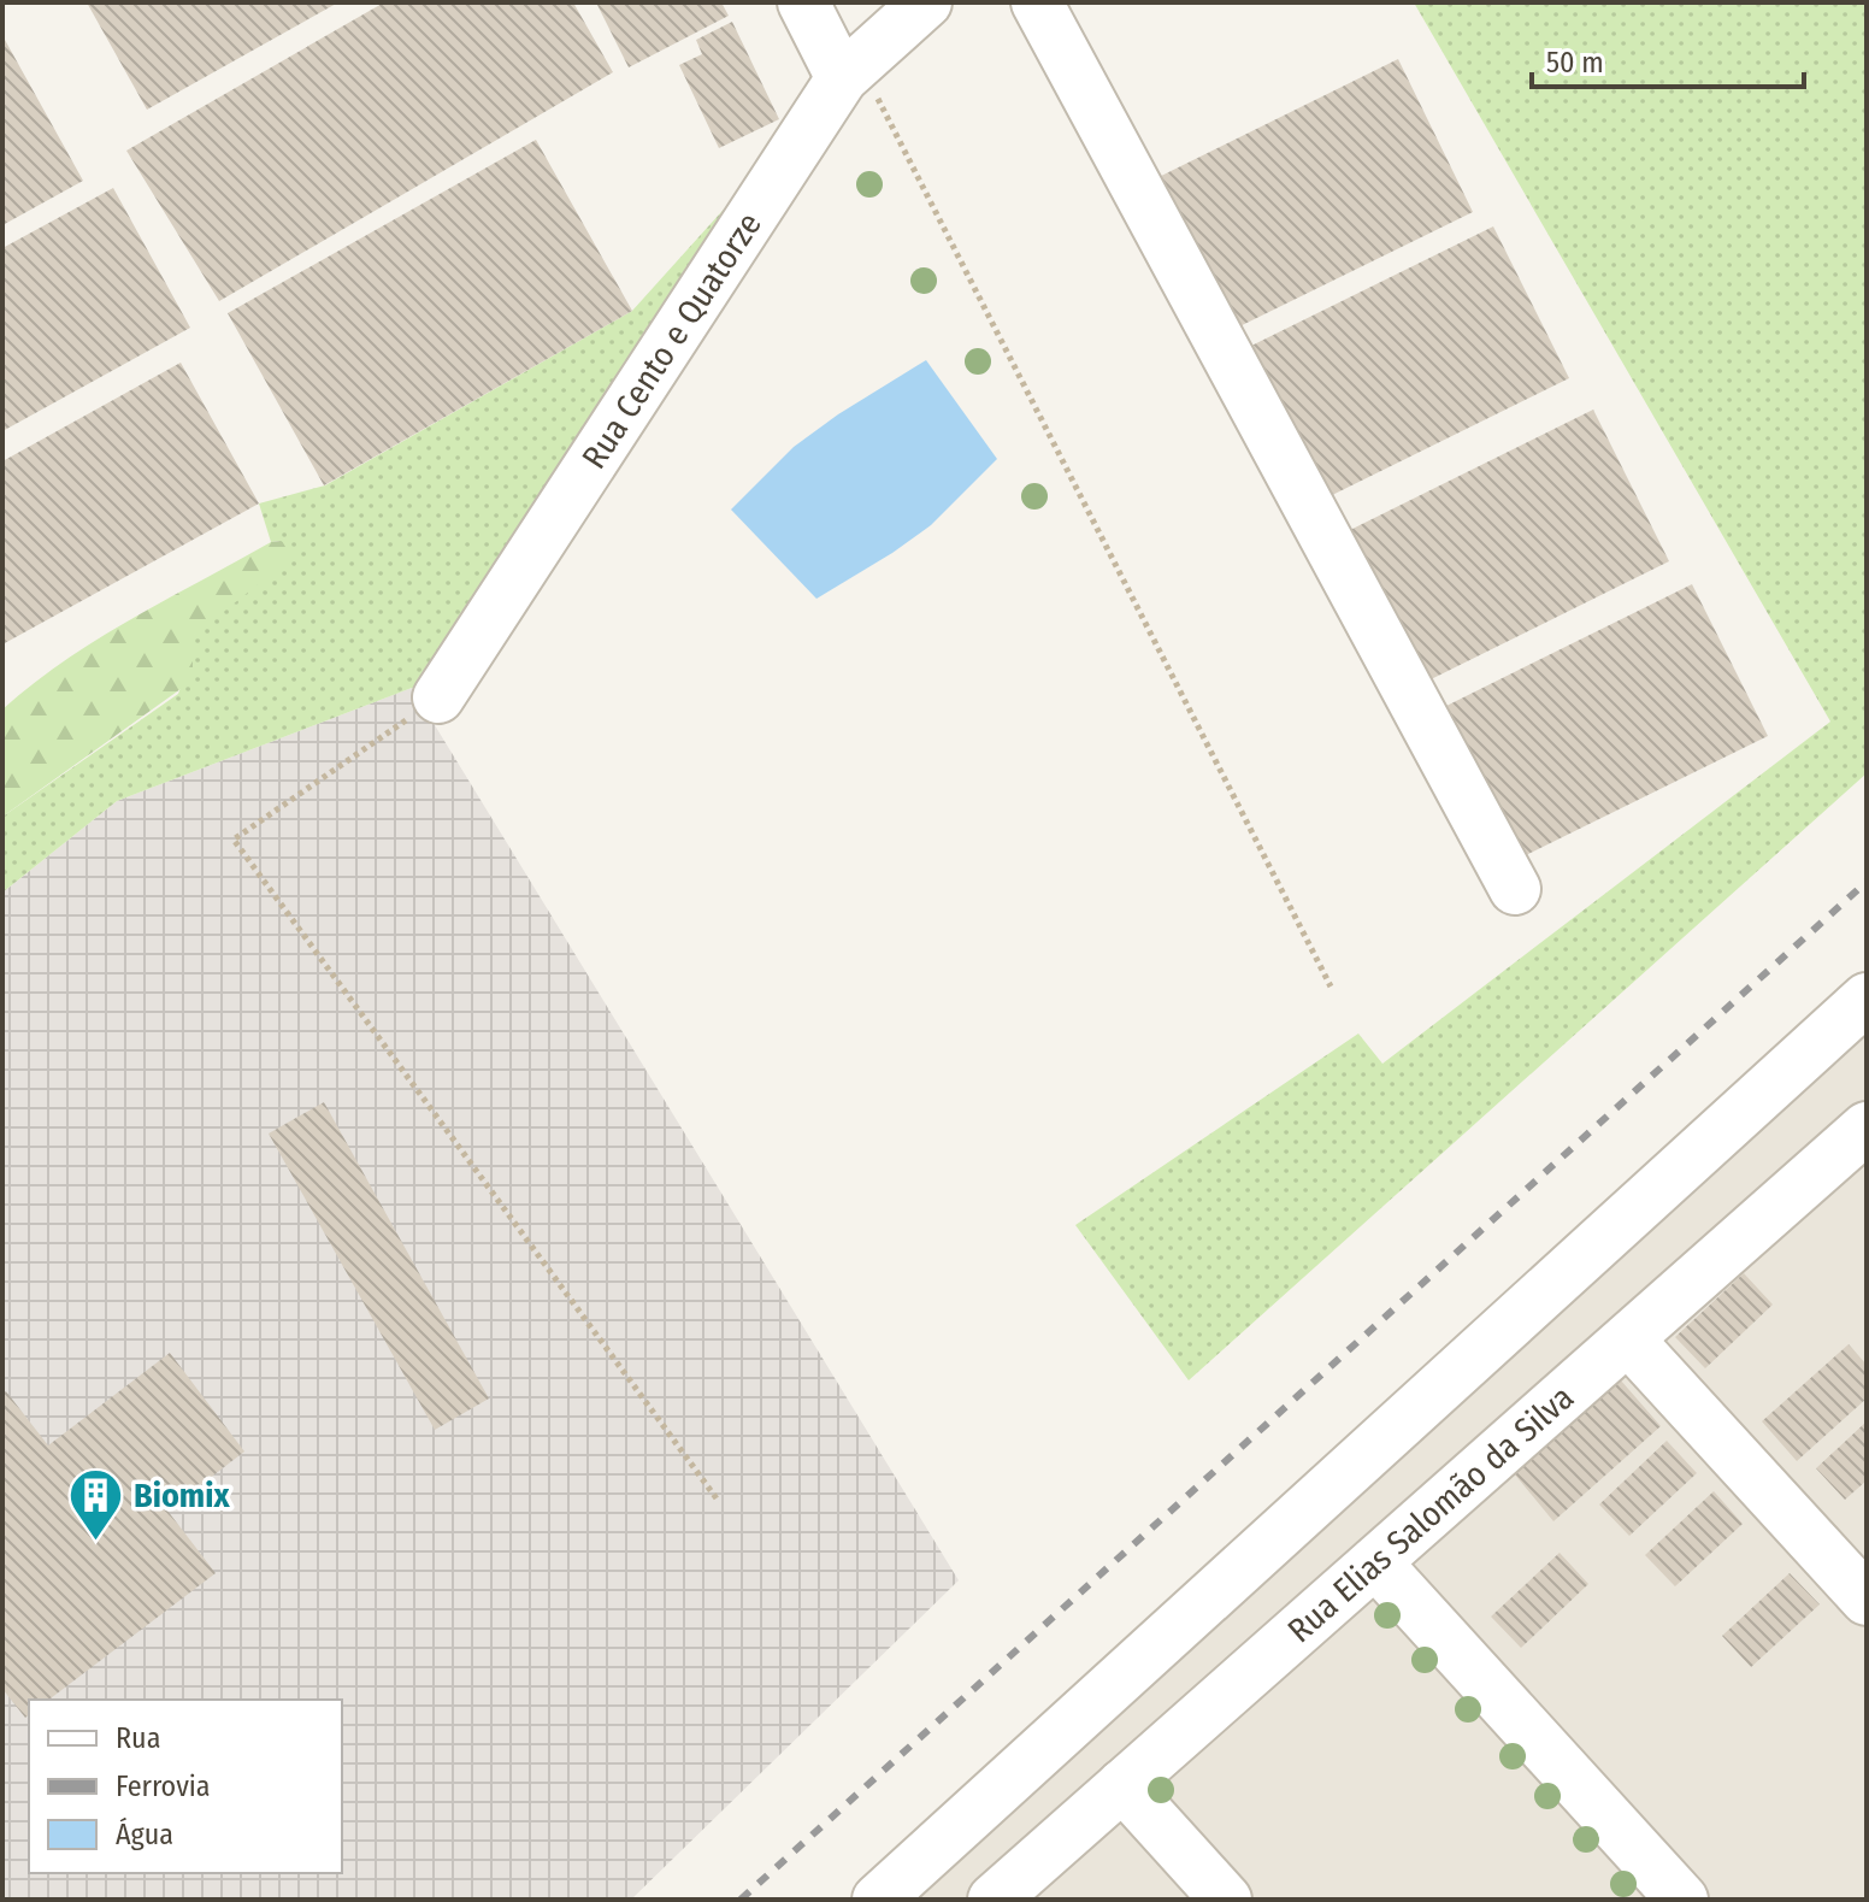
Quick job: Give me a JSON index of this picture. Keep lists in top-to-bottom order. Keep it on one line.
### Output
{"streets":{"street":["Rua Cento e Quatorze","Rua Elias Salomão da Silva"]},"places":{"building":["Biomix"]},"legend":["Rua","Ferrovia","Água"],"scale_bar":"50 m"}
